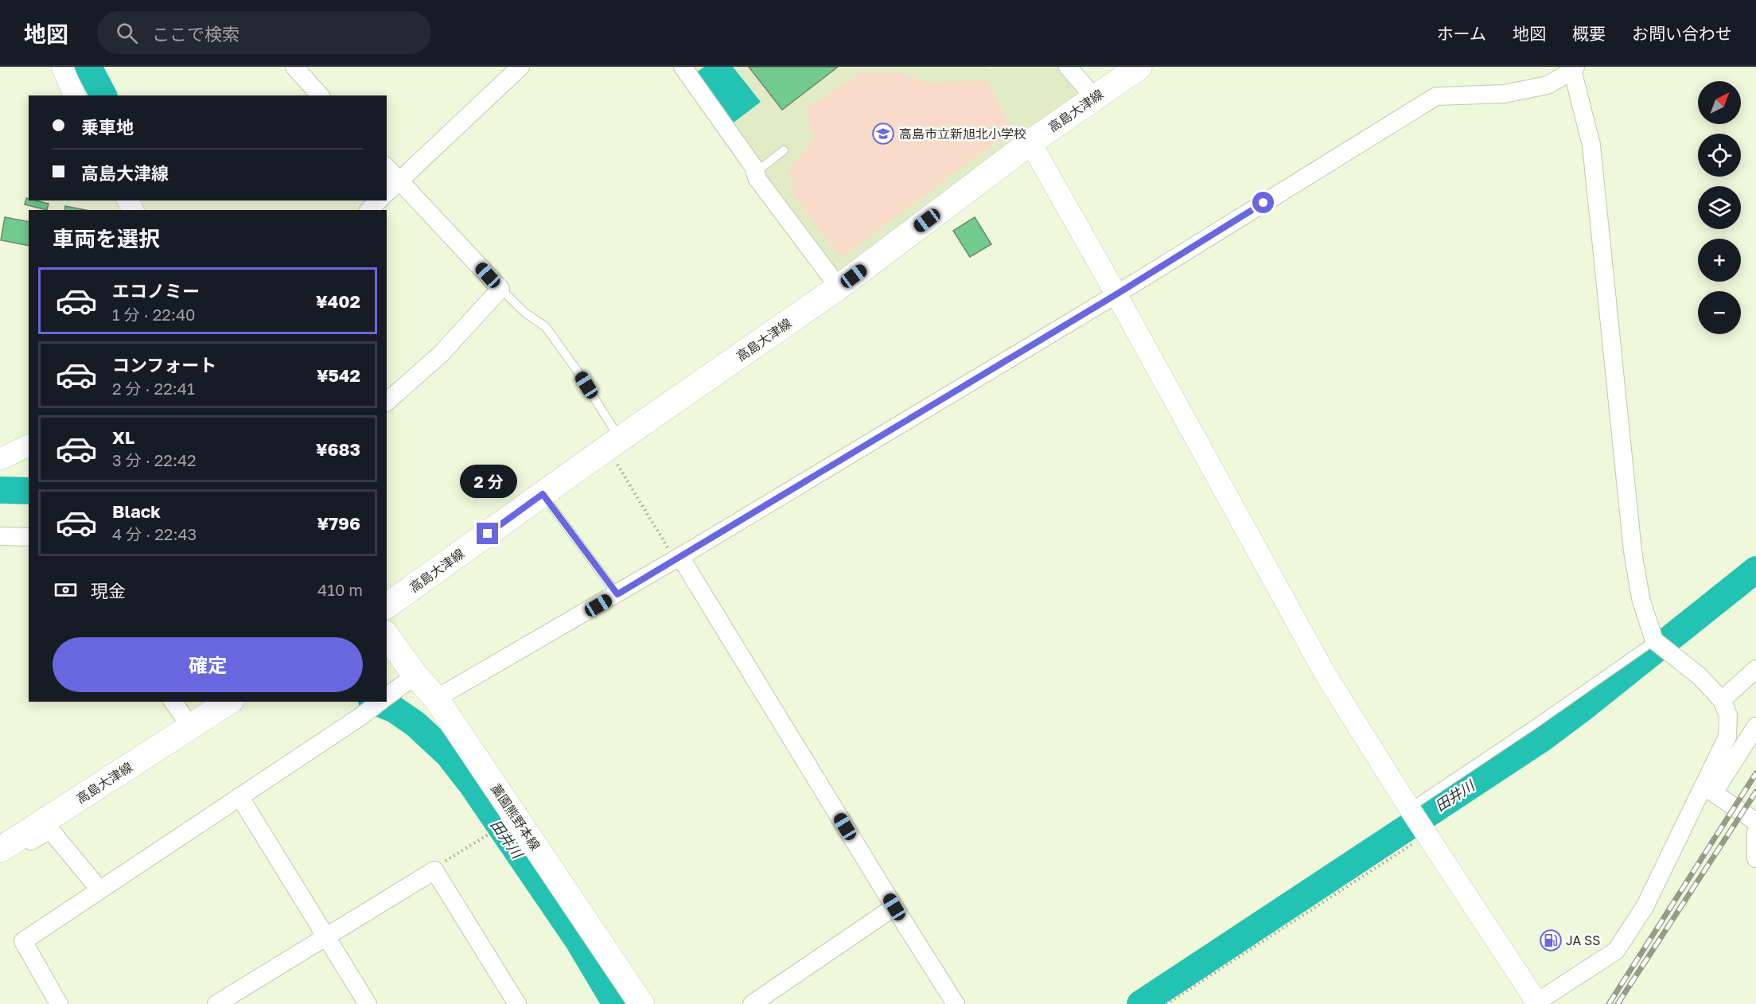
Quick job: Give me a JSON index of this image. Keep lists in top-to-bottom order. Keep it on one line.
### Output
{"streets":{"main road":["高島大津線","藁園熊野本線"]},"water":["田井川"],"places":{"school or university":["高島市立新旭北小学校"],"fuel station":["JA SS"]},"north":"top right","page":{"header":"地図","search":"ここで検索","nav":["ホーム","地図","概要","お問い合わせ"],"map_buttons":["+","−"],"banner":["乗車地","高島大津線"],"heading":"車両を選択","list":[{"name":"エコノミー","note":"1 分 · 22:40","value":"¥402"},{"name":"コンフォート","note":"2 分 · 22:41","value":"¥542"},{"name":"XL","note":"3 分 · 22:42","value":"¥683"},{"name":"Black","note":"4 分 · 22:43","value":"¥796"}],"bubble":"2 分","pay":["現金","410 m"],"buttons":"確定"}}
